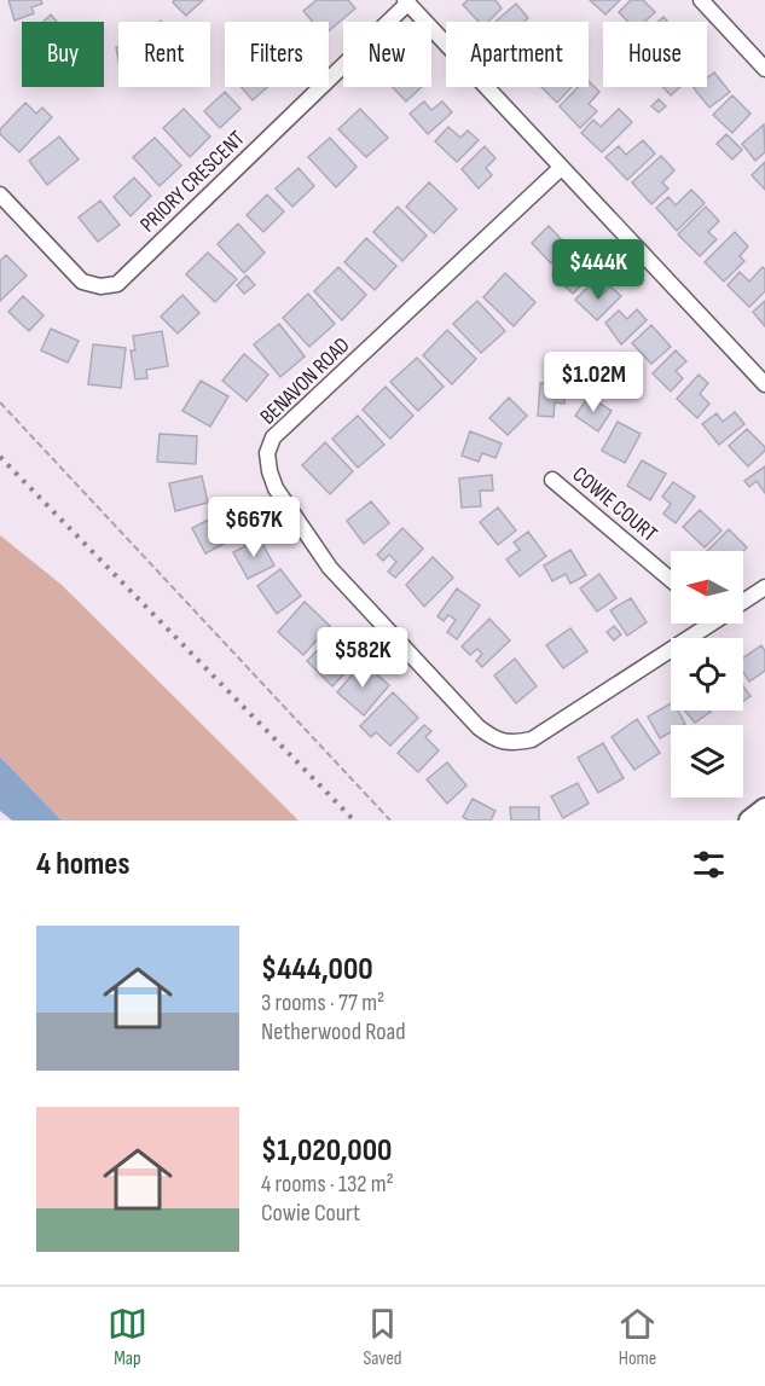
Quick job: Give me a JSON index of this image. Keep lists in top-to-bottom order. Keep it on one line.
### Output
{"streets":{"street":["PRIORY CRESCENT","BENAVON ROAD","COWIE COURT"]},"north":"left","page":{"chip":["Buy","Rent","Filters","New","Apartment","House"],"price":["$444K","$1.02M","$667K","$582K"],"heading":"4 homes","list":[{"name":"$444,000","note":"3 rooms · 77 m² · Netherwood Road"},{"name":"$1,020,000","note":"4 rooms · 132 m² · Cowie Court"}],"tabs":["Map","Saved","Home"]}}
